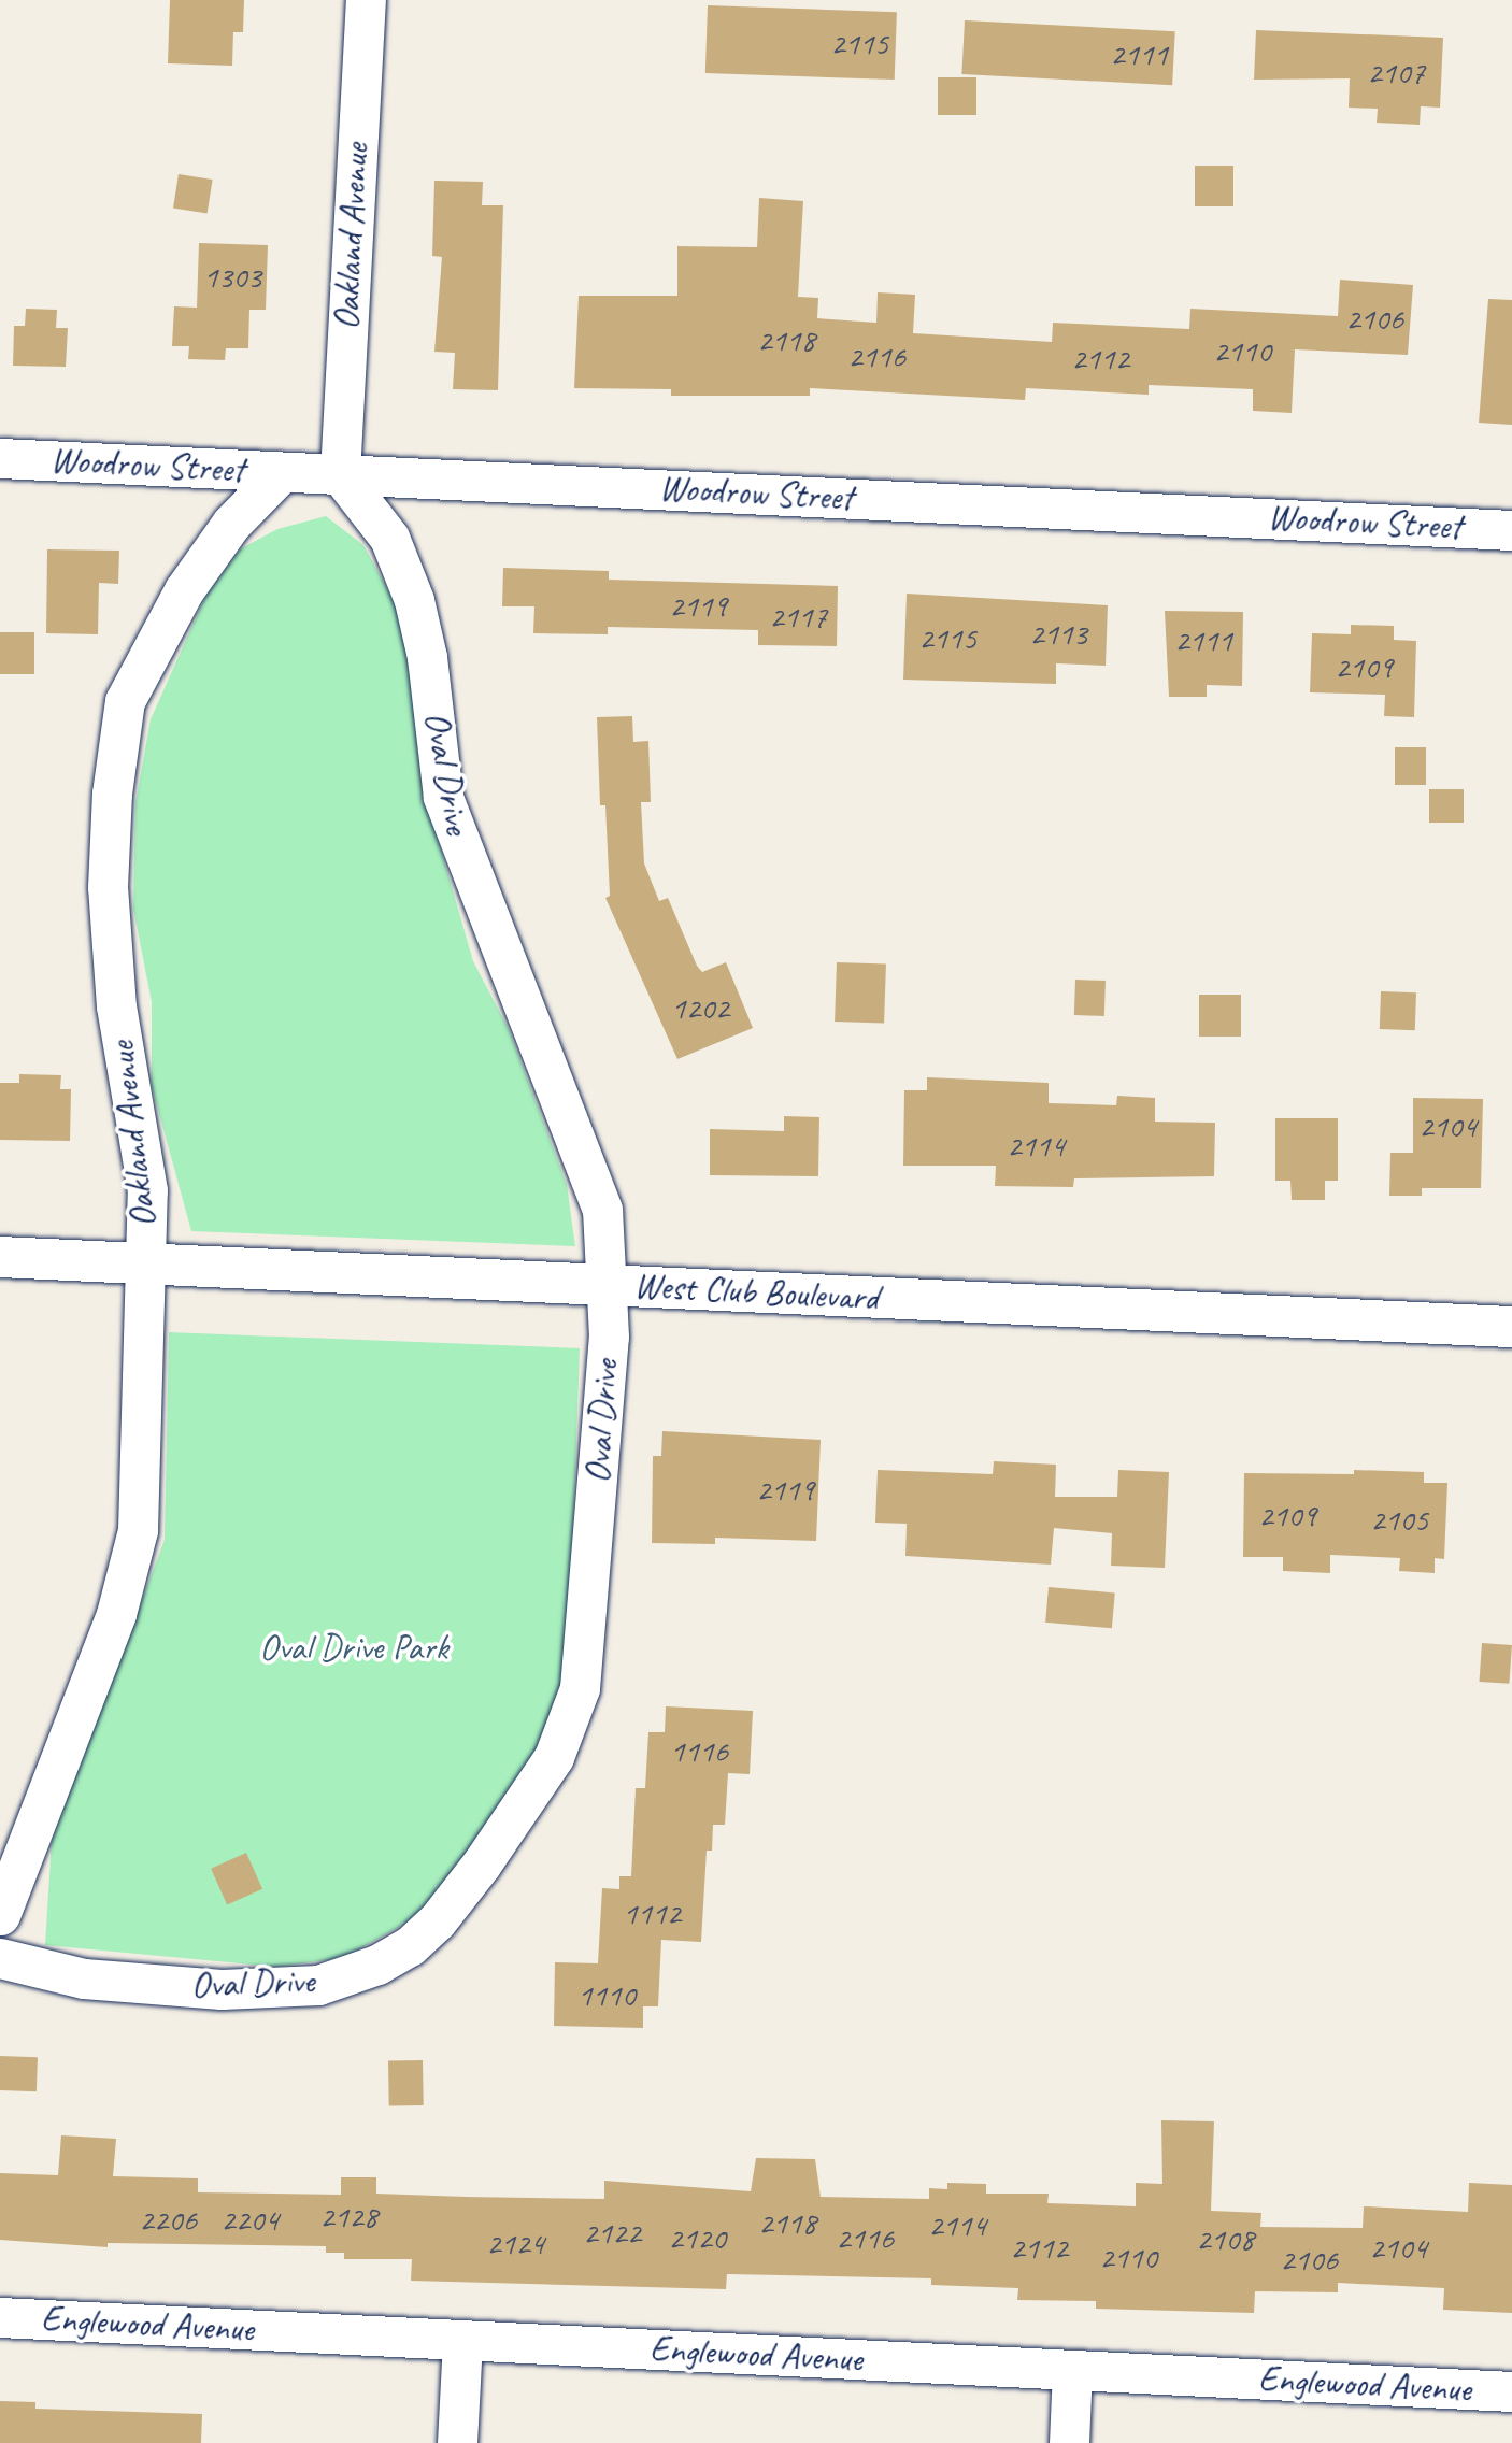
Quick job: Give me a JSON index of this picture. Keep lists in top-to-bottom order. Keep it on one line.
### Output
{"streets":{"street":["Oakland Avenue","Woodrow Street","Oval Drive","West Club Boulevard","Englewood Avenue"]},"crossings":[["Oakland Avenue","Woodrow Street"],["Oakland Avenue","Oval Drive"],["Oakland Avenue","West Club Boulevard"],["Woodrow Street","Oval Drive"],["Oval Drive","West Club Boulevard"]],"parks":["Oval Drive Park"],"house_numbers":["2115","2111","2107","1303","2106","2118","2110","2116","2112","2119","2117","2113","2115","2111","2109","1202","2104","2114","2119","2109","2105","1116","1112","1110","2128","2206","2204","2118","2114","2122","2120","2116","2108","2124","2112","2104","2110","2106"]}
